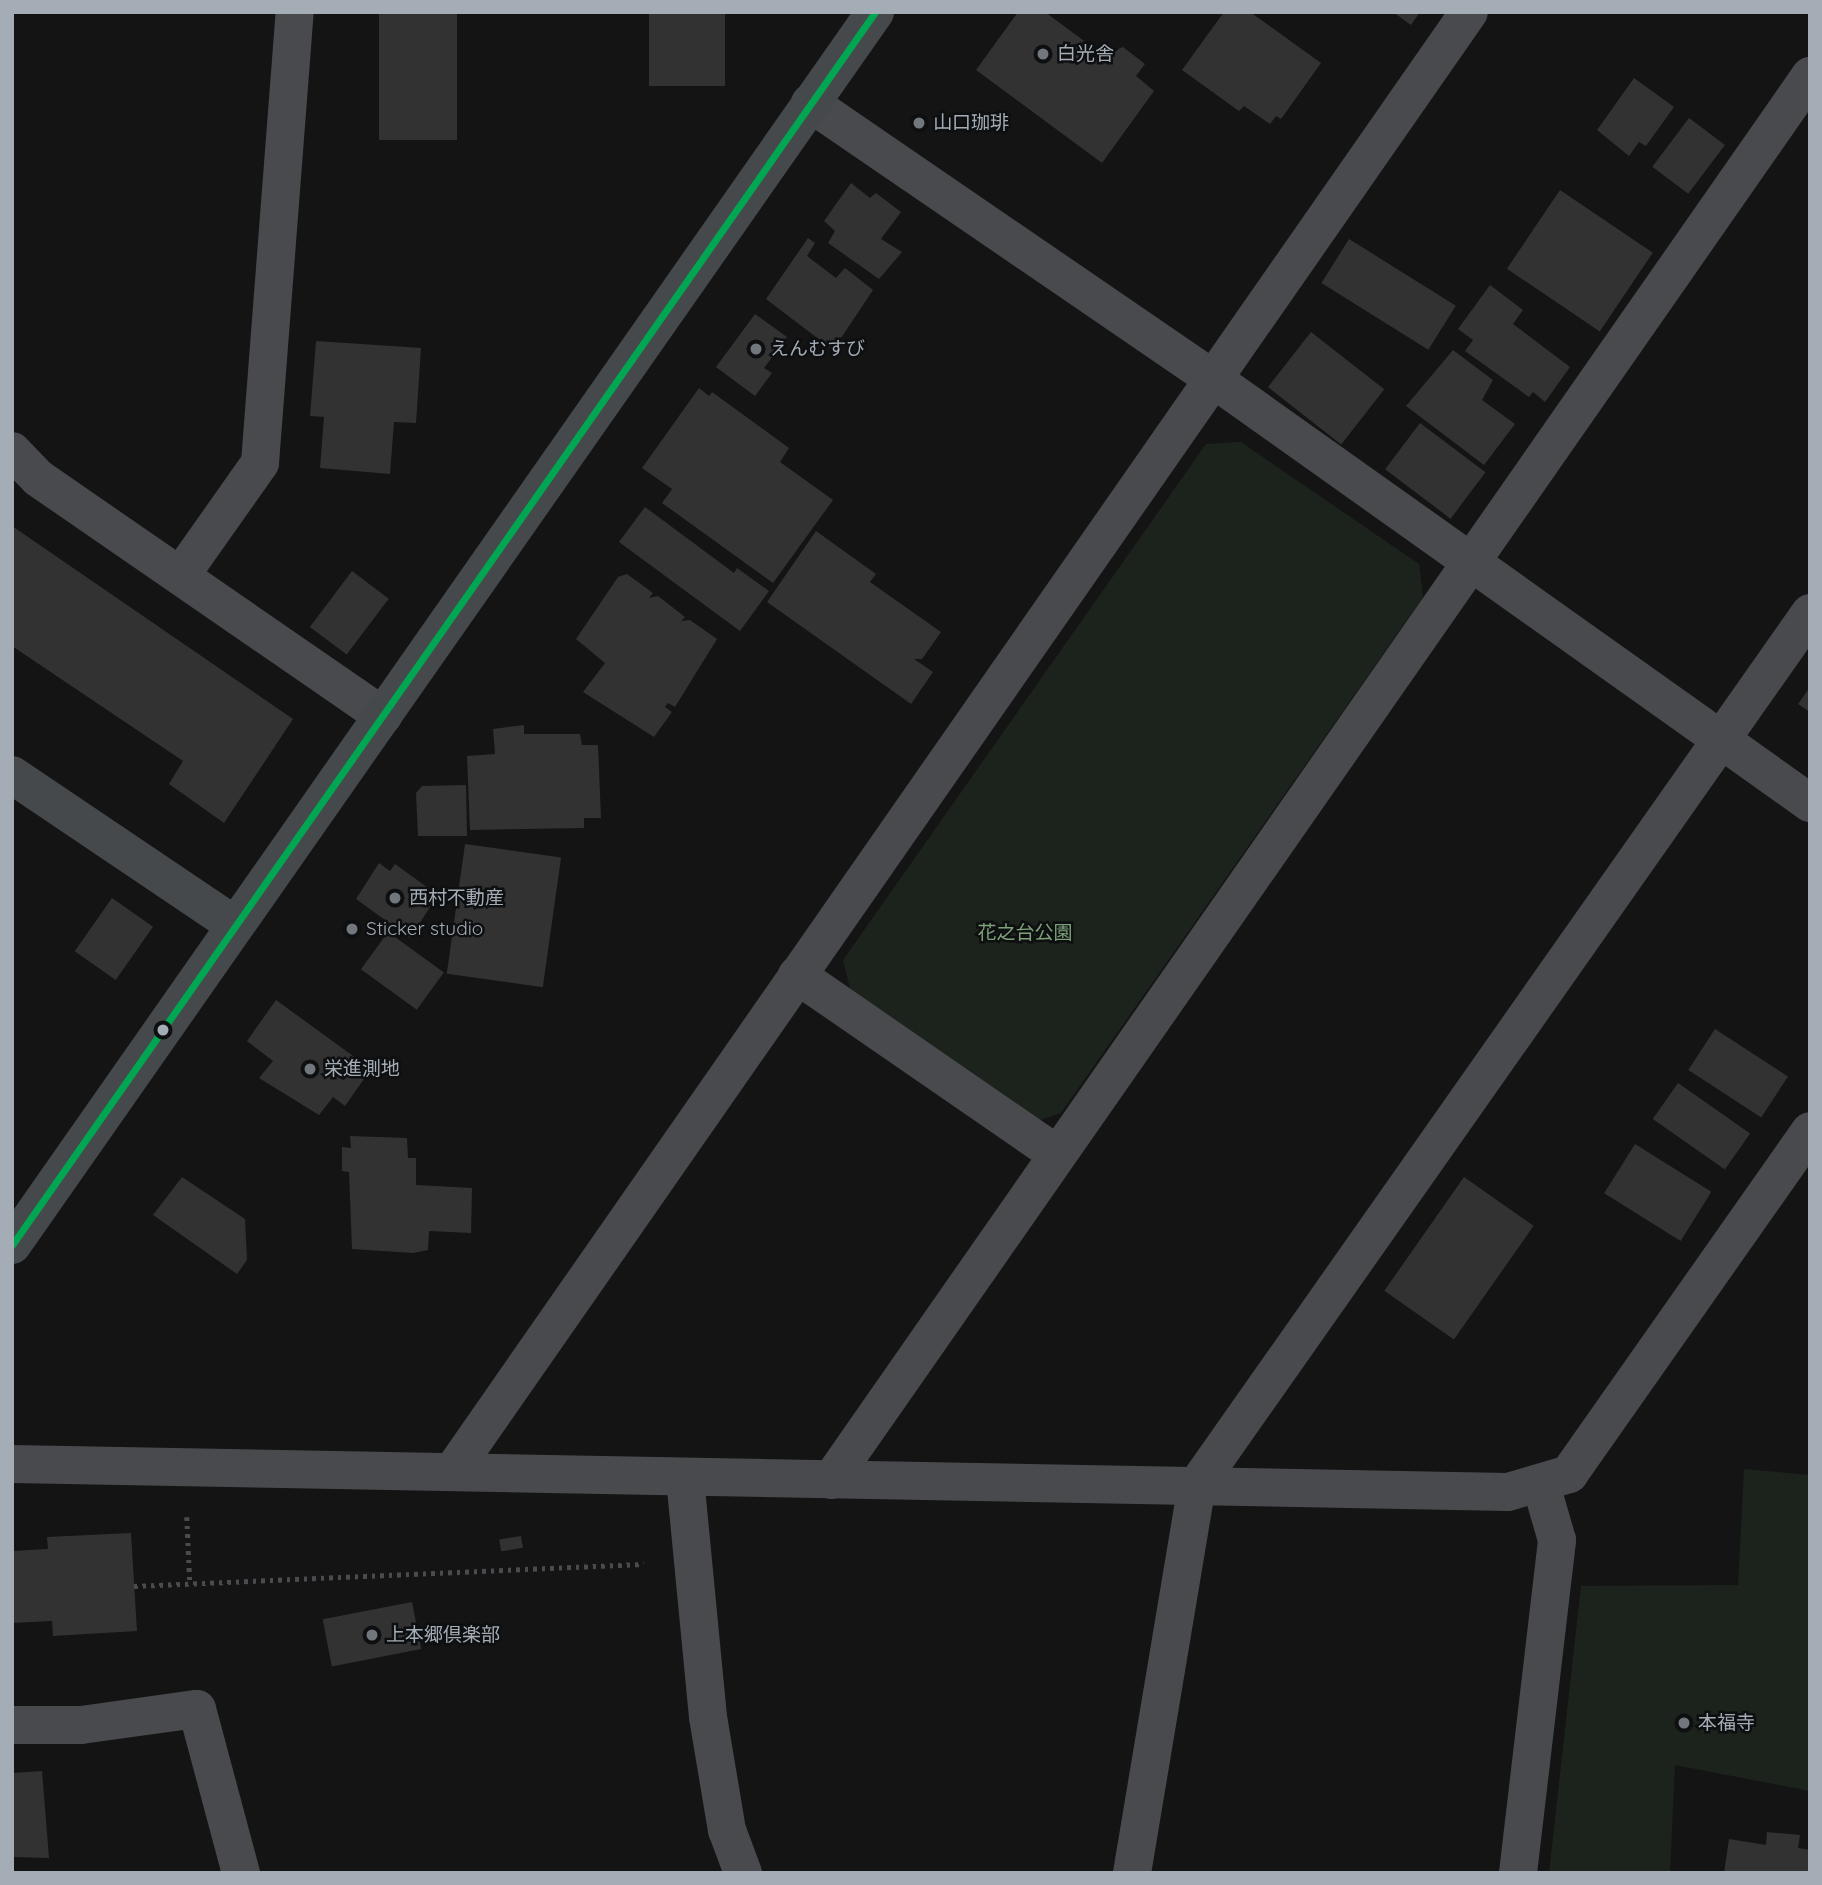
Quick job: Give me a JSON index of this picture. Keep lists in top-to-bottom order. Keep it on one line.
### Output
{"parks":["花之台公園"],"places":["白光舎","山口珈琲","えんむすび","西村不動産","Sticker studio","栄進測地","上本郷倶楽部","本福寺"]}
